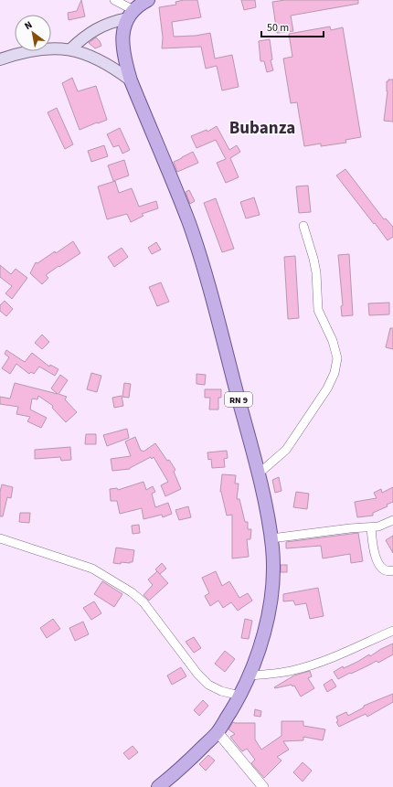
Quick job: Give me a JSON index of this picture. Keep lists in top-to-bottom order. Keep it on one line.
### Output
{"streets":{"main road":["RN 9"]},"districts":["Bubanza"],"scale_bar":"50 m","north":"top left"}
